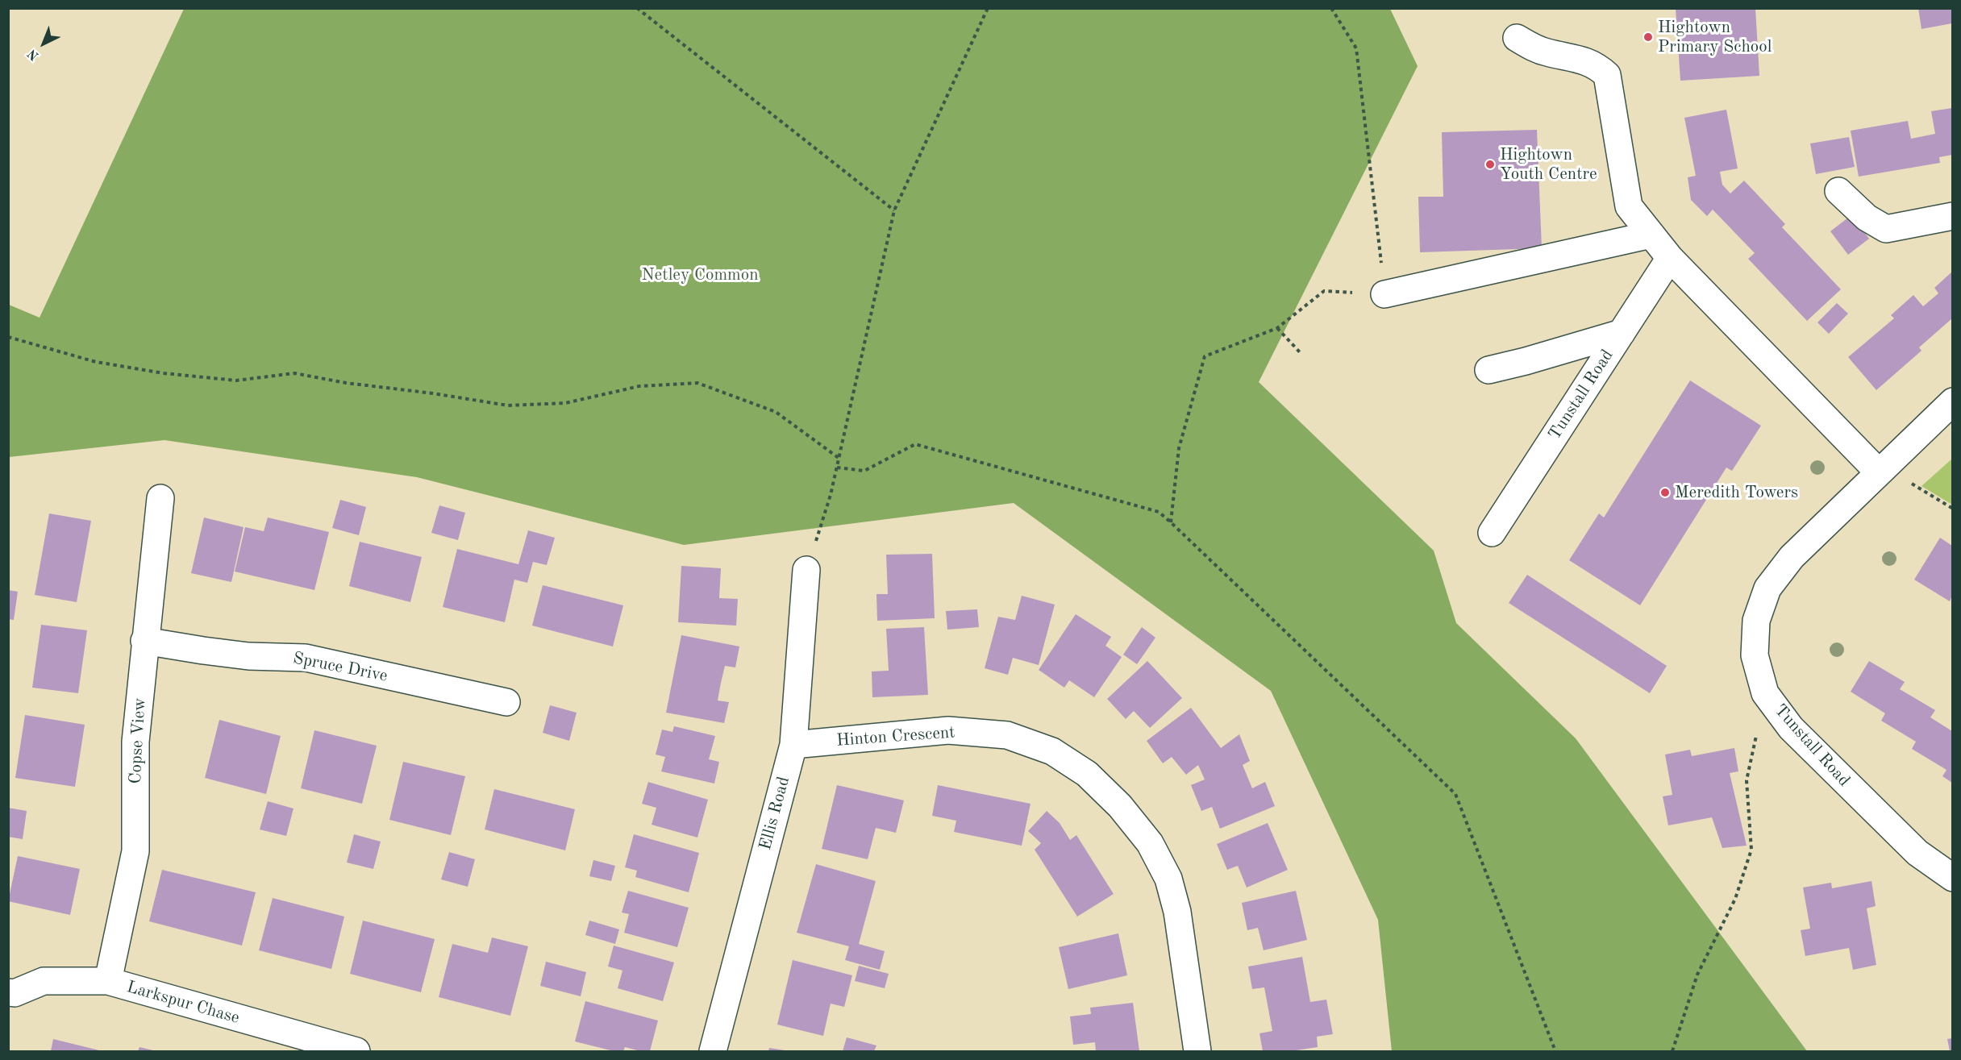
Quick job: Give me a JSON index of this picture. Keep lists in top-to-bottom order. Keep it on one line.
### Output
{"streets":{"street":["Tunstall Road","Spruce Drive","Hinton Crescent","Copse View","Ellis Road","Larkspur Chase"]},"crossings":[["Spruce Drive","Copse View"],["Hinton Crescent","Ellis Road"],["Copse View","Larkspur Chase"]],"parks":["Netley Common"],"places":["Hightown Primary School","Hightown Youth Centre","Meredith Towers"],"north":"bottom left"}
